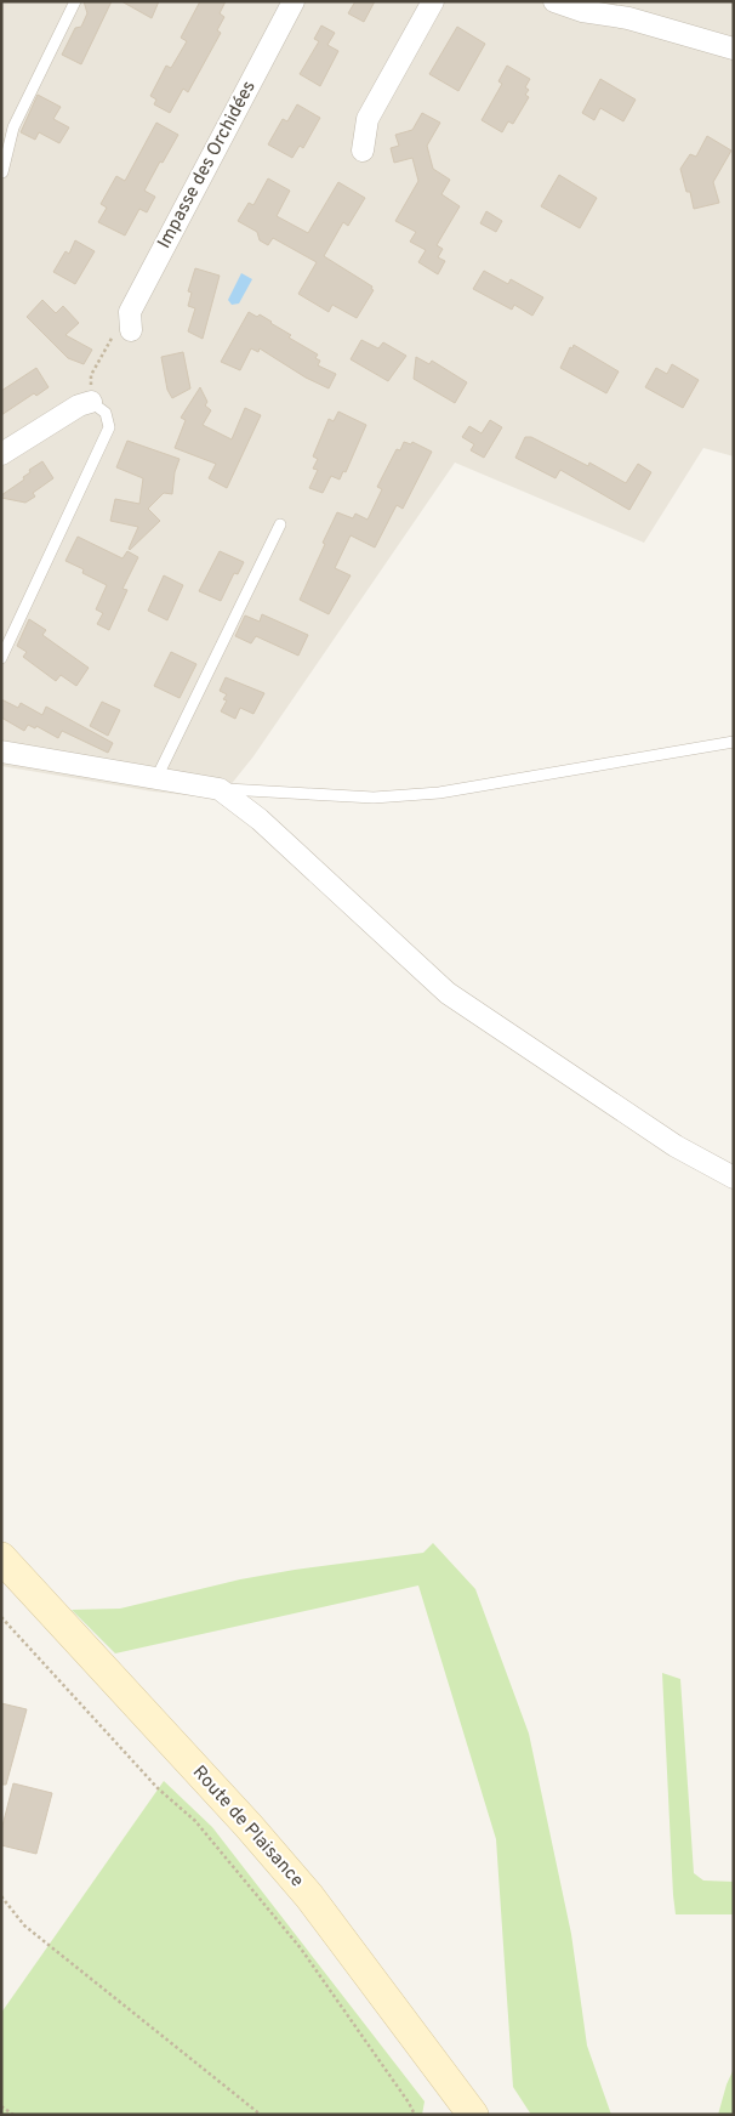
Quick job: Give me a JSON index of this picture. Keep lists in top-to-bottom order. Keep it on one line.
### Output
{"streets":{"main road":["Route de Plaisance"],"street":["Impasse des Orchidées"]}}
